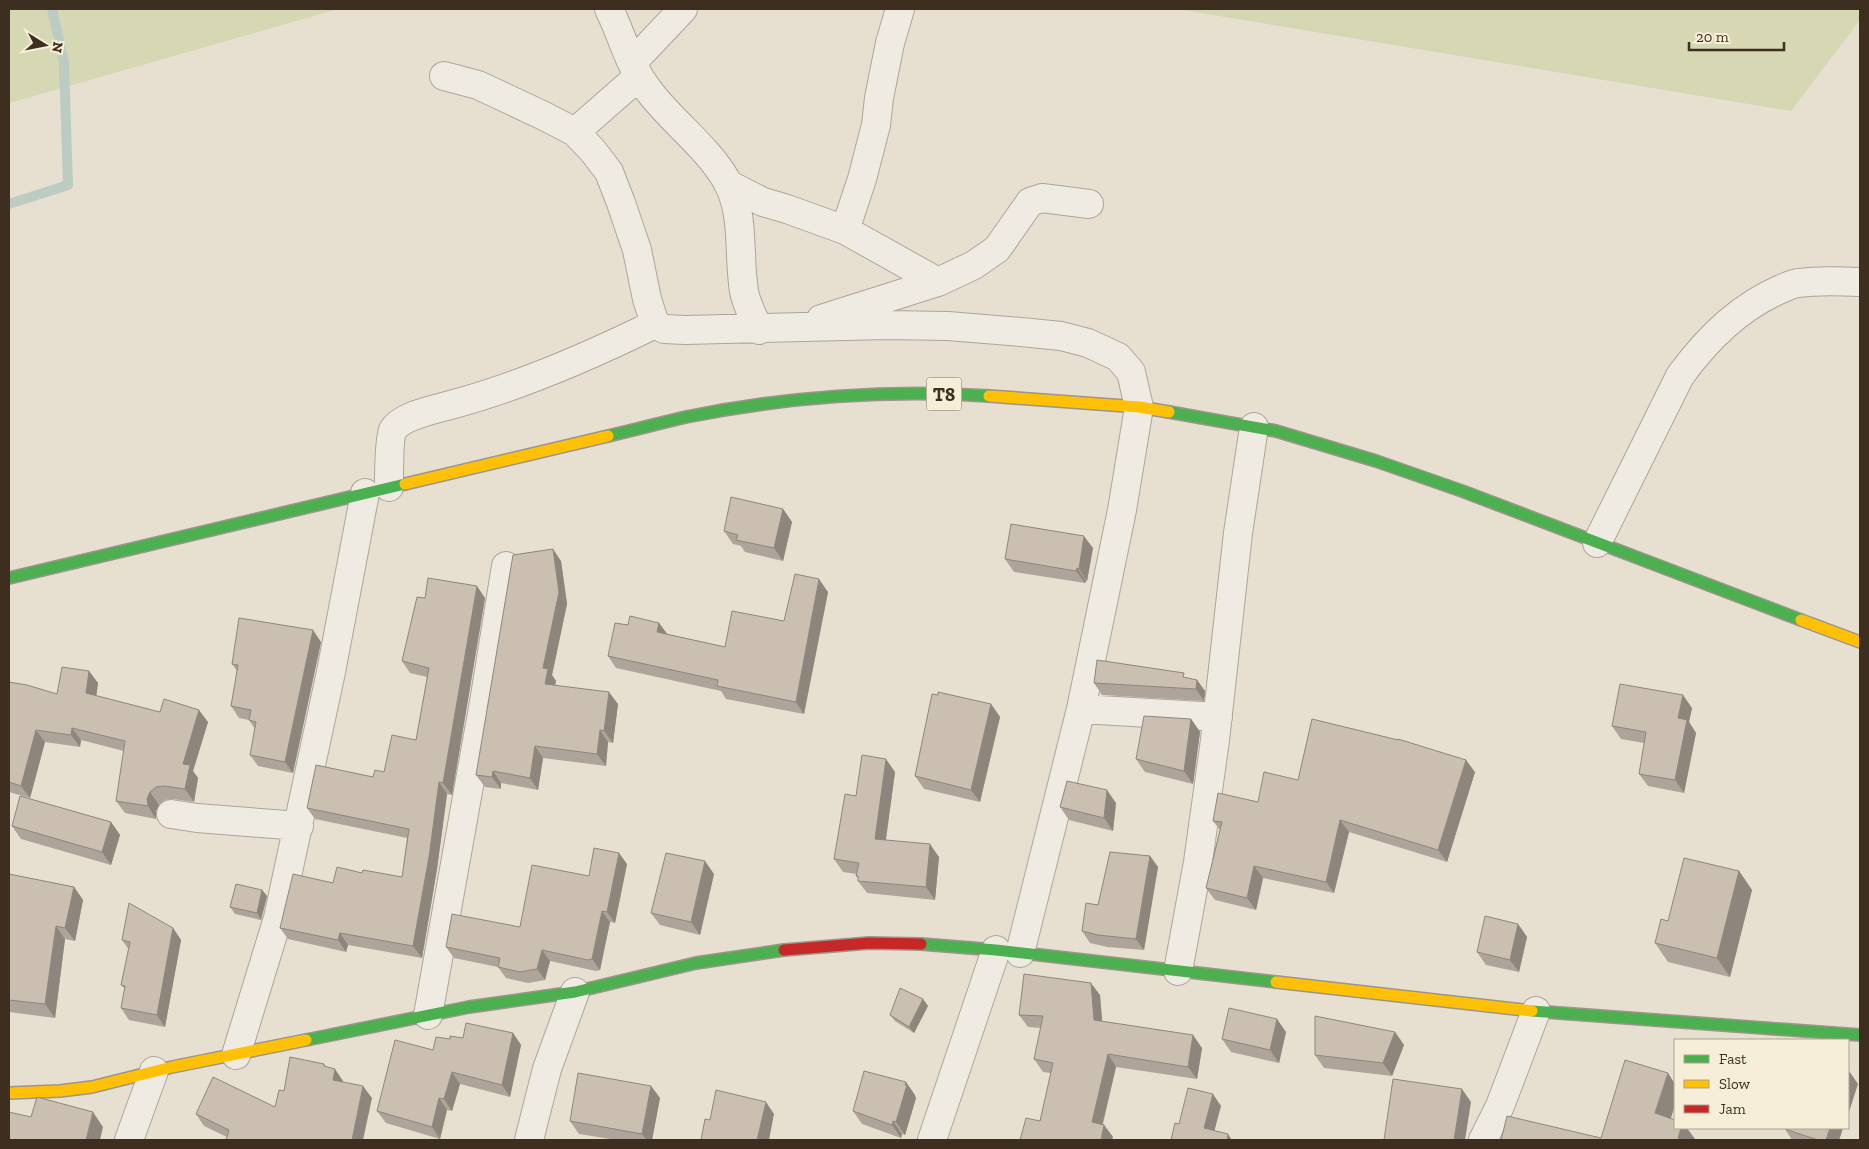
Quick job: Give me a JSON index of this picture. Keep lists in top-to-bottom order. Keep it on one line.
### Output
{"streets":{"main road":["T8"]},"legend":["Fast","Slow","Jam"],"scale_bar":"20 m","north":"right"}
